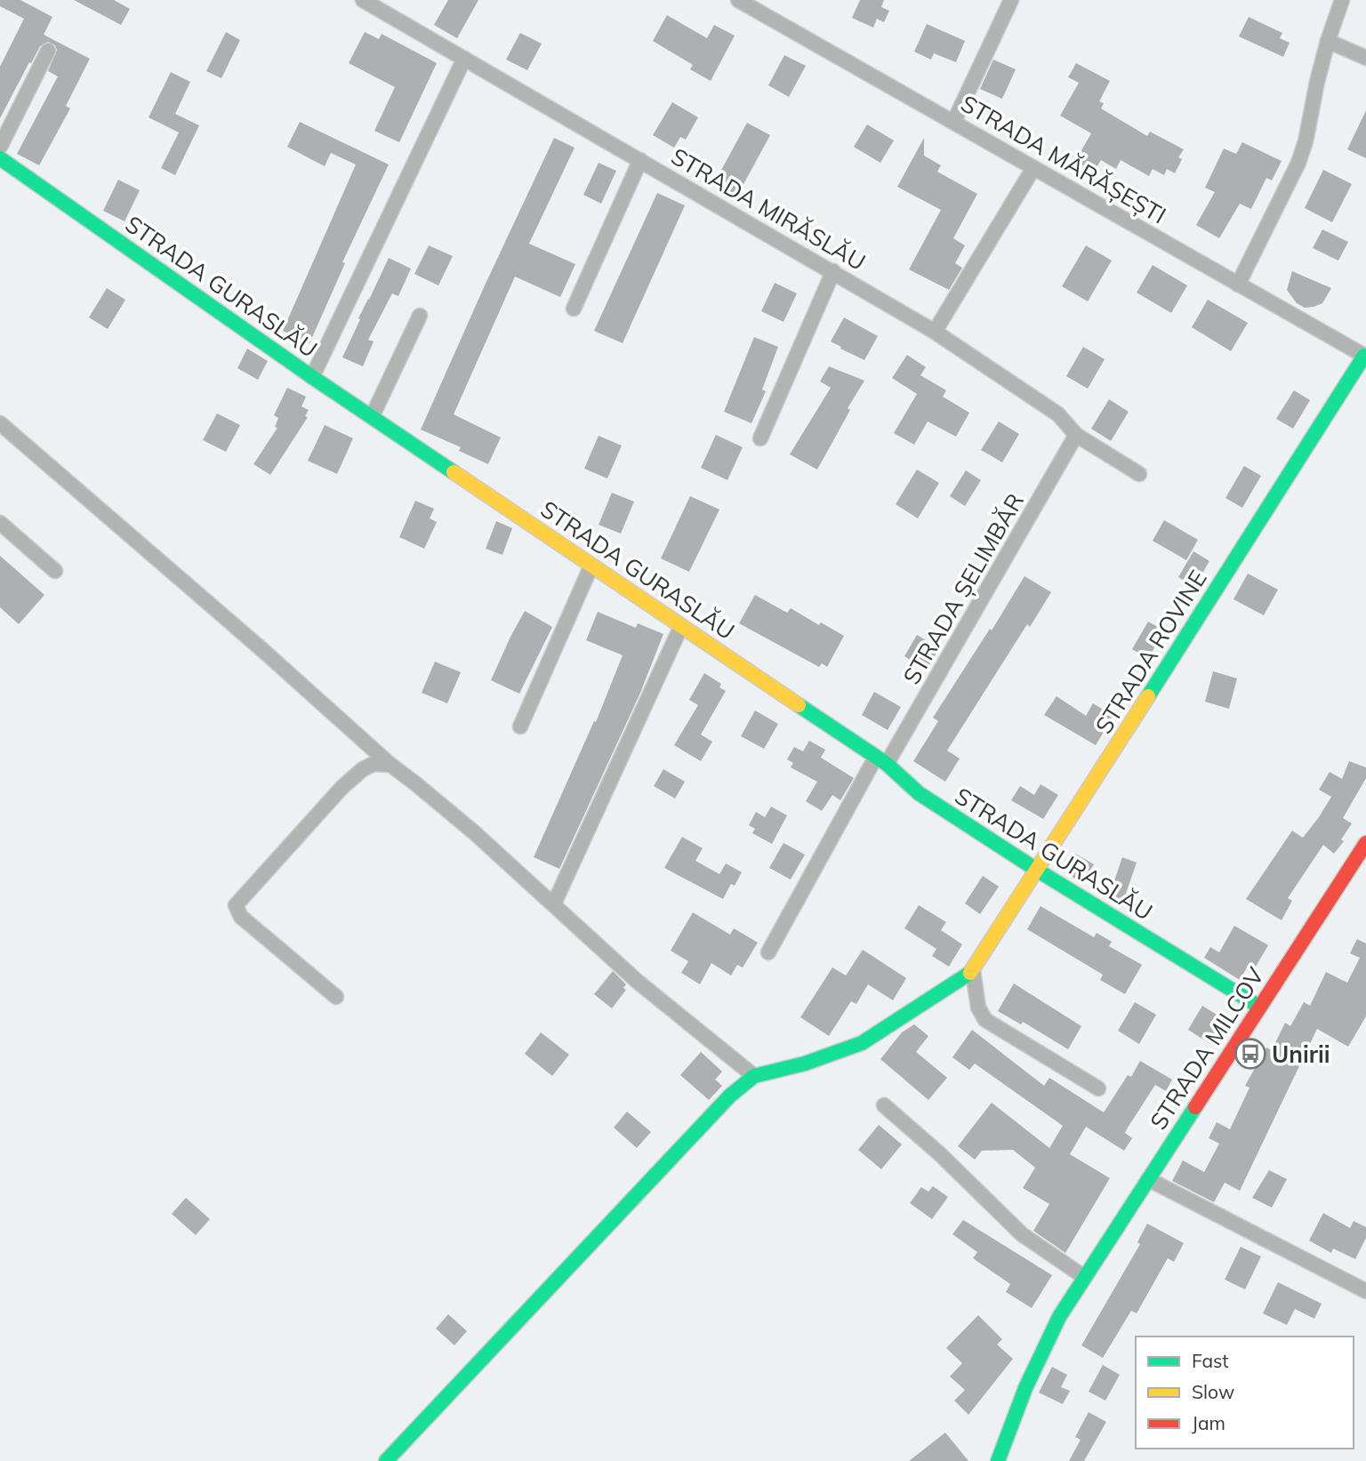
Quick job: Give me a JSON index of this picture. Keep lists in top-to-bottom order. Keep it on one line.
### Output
{"streets":{"street":["STRADA MĂRĂȘEȘTI","STRADA MIRĂSLĂU","STRADA GURASLĂU","STRADA ȘELIMBĂR","STRADA ROVINE","STRADA MILCOV"]},"crossings":[["STRADA MĂRĂȘEȘTI","STRADA ROVINE"],["STRADA MIRĂSLĂU","STRADA ȘELIMBĂR"],["STRADA GURASLĂU","STRADA ȘELIMBĂR"],["STRADA GURASLĂU","STRADA ROVINE"],["STRADA GURASLĂU","STRADA MILCOV"]],"places":{"bus stop":["Unirii"]},"legend":["Fast","Slow","Jam"]}
